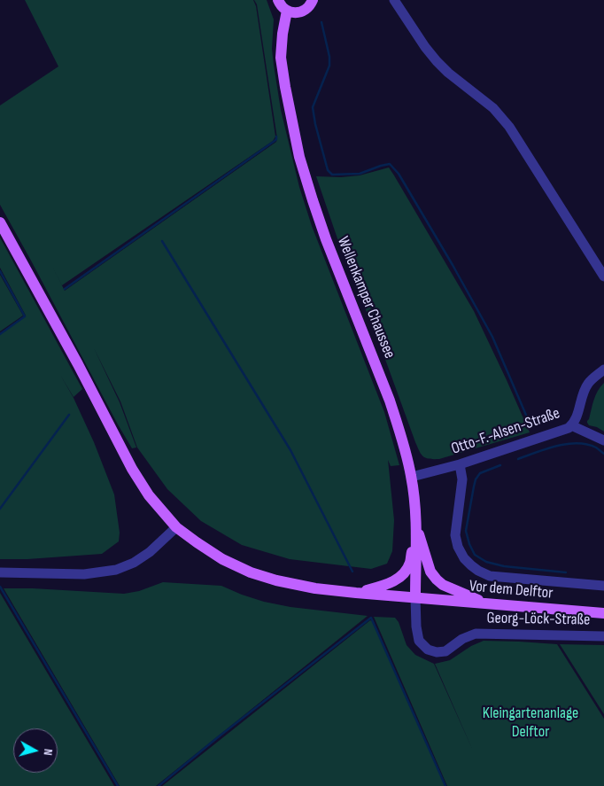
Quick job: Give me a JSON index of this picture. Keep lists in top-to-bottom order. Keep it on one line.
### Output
{"streets":{"main road":["Wellenkamper Chaussee","Vor dem Delftor"],"street":["Otto-F.-Alsen-Straße","Georg-Löck-Straße"]},"crossings":[["Wellenkamper Chaussee","Otto-F.-Alsen-Straße"],["Wellenkamper Chaussee","Vor dem Delftor"],["Wellenkamper Chaussee","Georg-Löck-Straße"],["Vor dem Delftor","Georg-Löck-Straße"]],"parks":["Kleingartenanlage Delftor"],"north":"right"}
